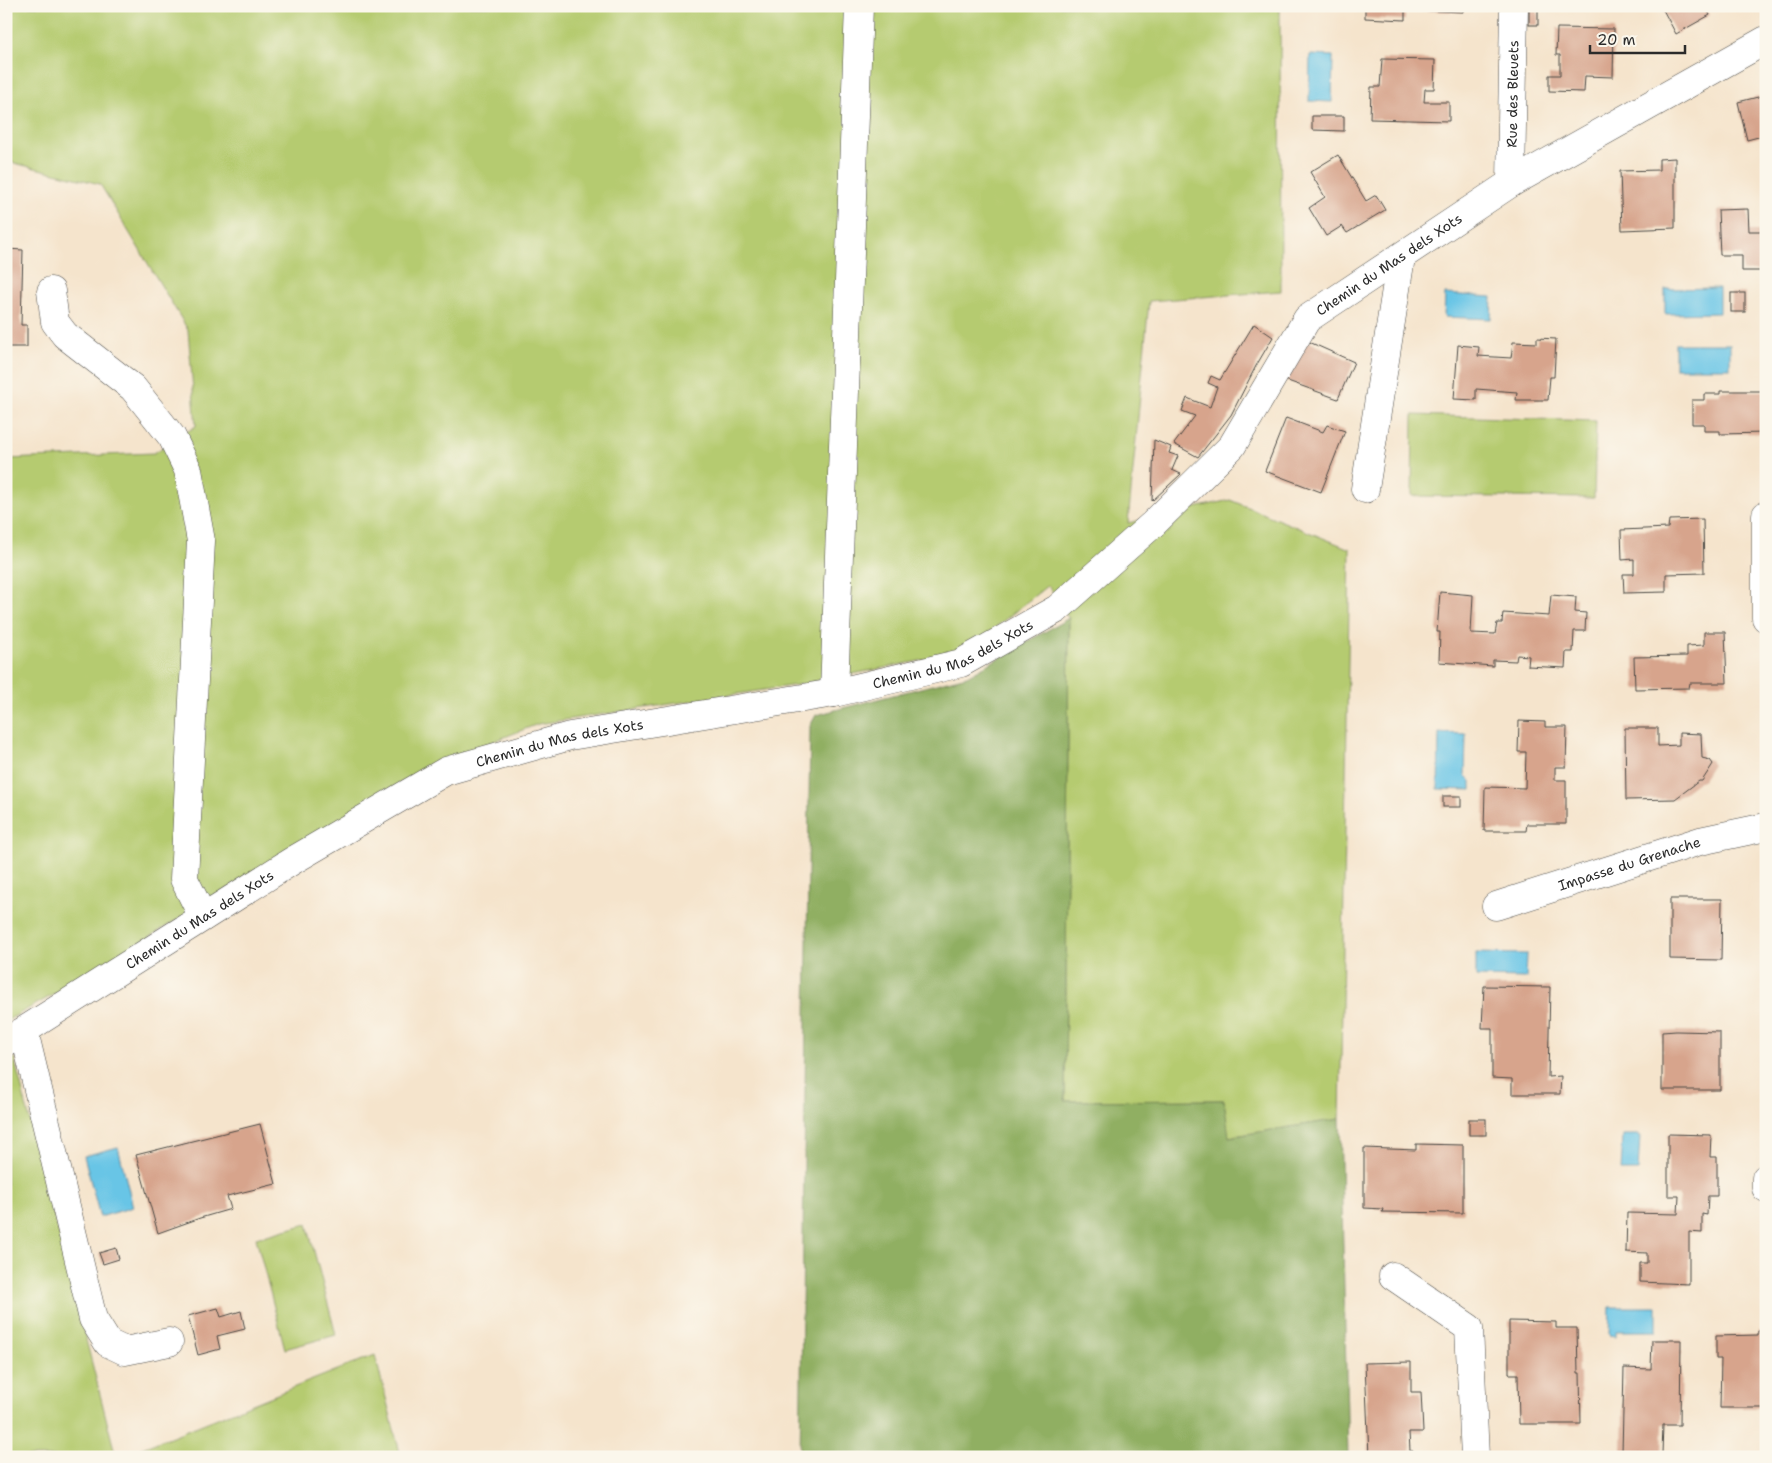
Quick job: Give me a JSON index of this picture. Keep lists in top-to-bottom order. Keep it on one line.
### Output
{"streets":{"street":["Rue des Bleuets","Chemin du Mas dels Xots","Impasse du Grenache"]},"crossings":[["Rue des Bleuets","Chemin du Mas dels Xots"]],"scale_bar":"20 m"}
